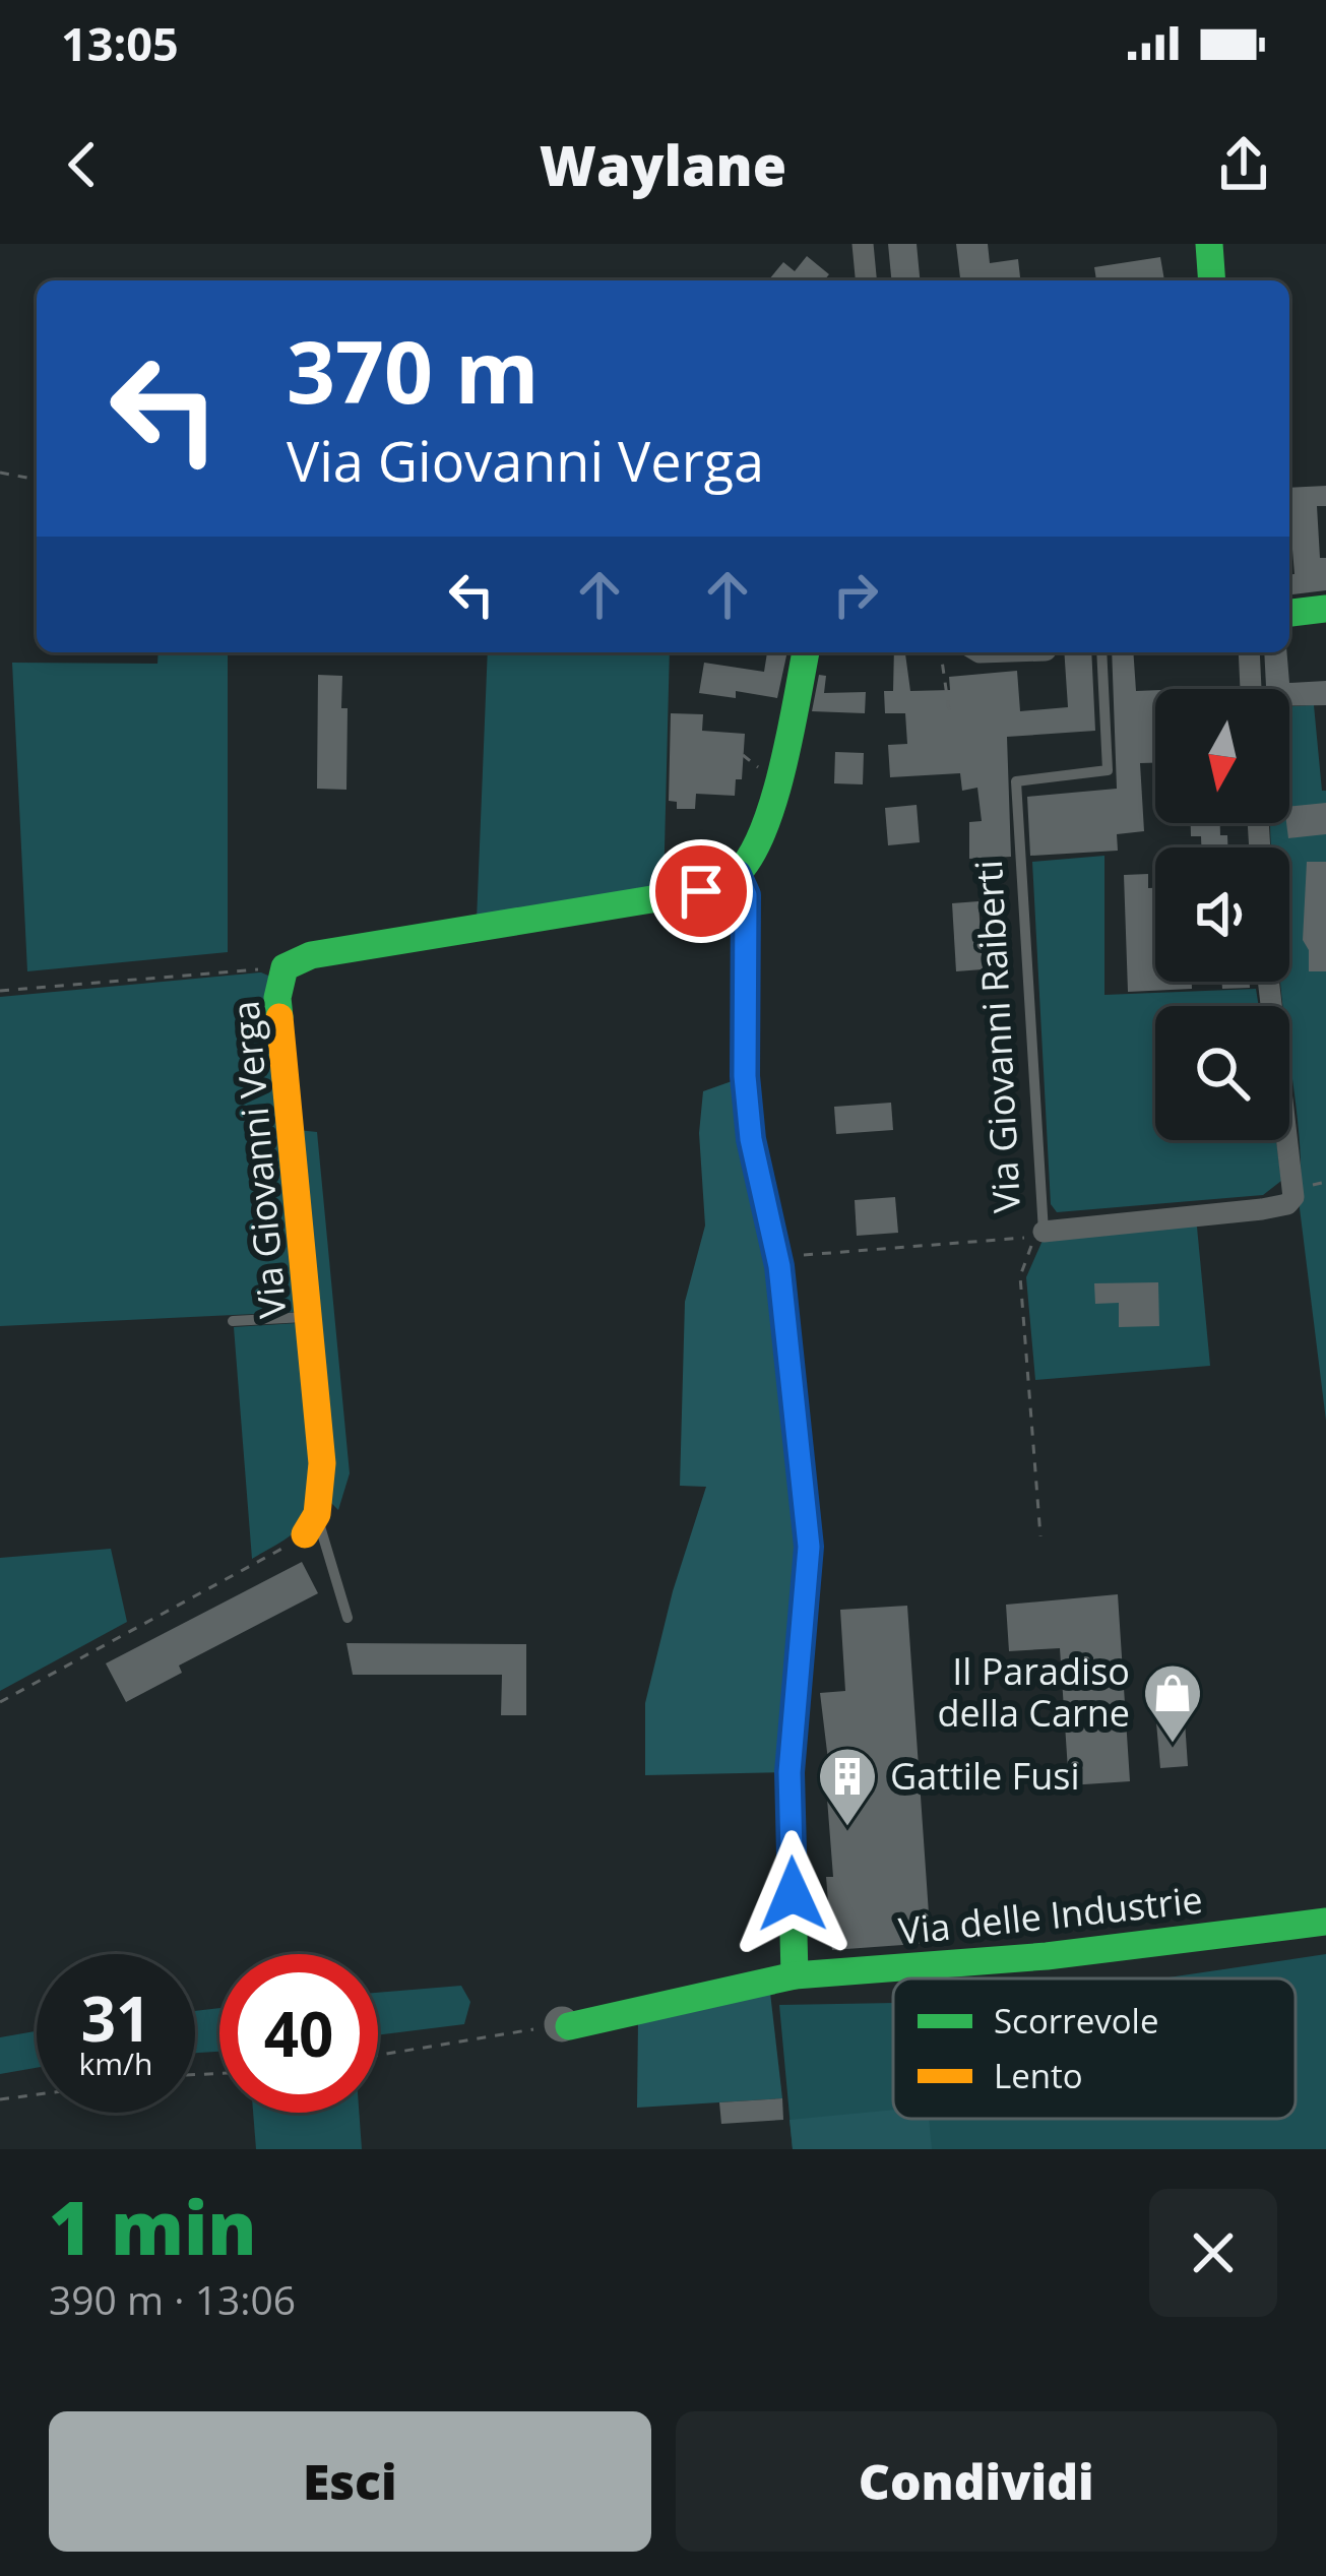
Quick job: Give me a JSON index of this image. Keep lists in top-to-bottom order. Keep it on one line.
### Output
{"streets":{"street":["Via Giovanni Raiberti","Via Giovanni Verga","Via delle Industrie"]},"places":{"shop":["Il Paradiso della Carne"],"building":["Gattile Fusi"]},"legend":["Scorrevole","Lento"],"north":"bottom","page":{"status":"13:05","header":"Waylane","turn":["370 m","Via Giovanni Verga"],"speed":"31 km/h","limit":"40","heading":["1 min","390 m · 13:06"],"buttons":["Esci","Condividi"]}}
